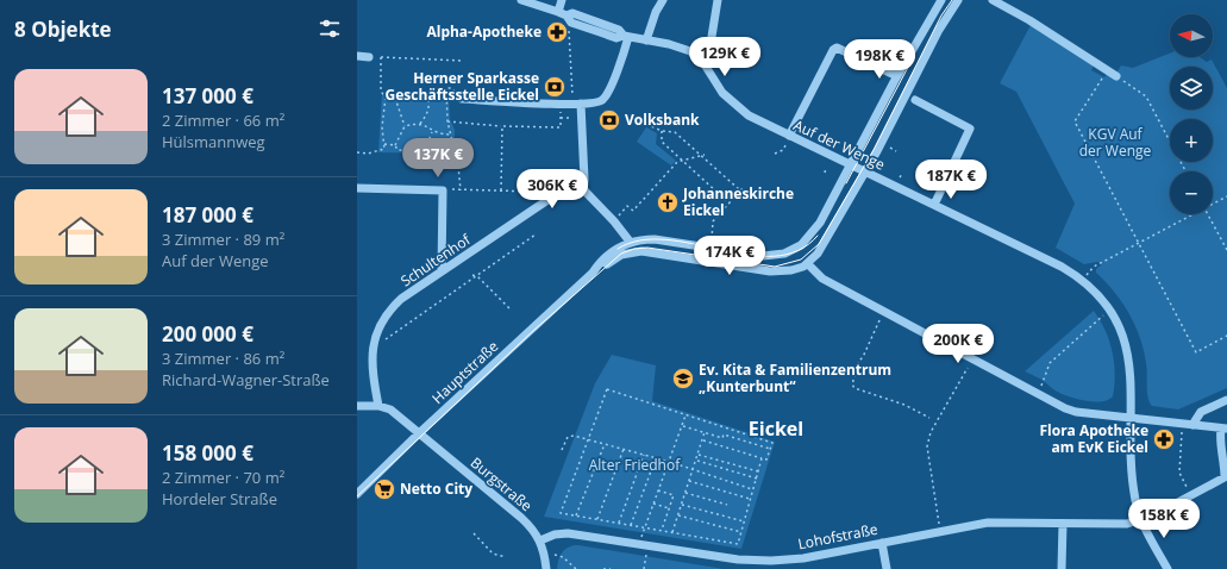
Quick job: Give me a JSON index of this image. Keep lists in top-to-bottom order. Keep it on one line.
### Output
{"streets":{"street":["Auf der Wenge","Schultenhof","Hauptstraße","Burgstraße","Lohofstraße"]},"crossings":[["Auf der Wenge","Lohofstraße"],["Schultenhof","Burgstraße"],["Hauptstraße","Burgstraße"],["Burgstraße","Lohofstraße"]],"districts":["Eickel"],"parks":["KGV Auf der Wenge","Alter Friedhof"],"places":{"pharmacy":["Alpha-Apotheke","Flora Apotheke am EvK Eickel"],"bank":["Herner Sparkasse Geschäftsstelle Eickel","Volksbank"],"church":["Johanneskirche Eickel"],"school or university":["Ev. Kita & Familienzentrum „Kunterbunt“"],"supermarket":["Netto City"]},"north":"left","page":{"heading":"8 Objekte","map_buttons":["+","−"],"price":["129K €","198K €","137K €","187K €","306K €","174K €","200K €","158K €"],"list":[{"name":"137 000 €","note":"2 Zimmer · 66 m² · Hülsmannweg"},{"name":"187 000 €","note":"3 Zimmer · 89 m² · Auf der Wenge"},{"name":"200 000 €","note":"3 Zimmer · 86 m² · Richard-Wagner-Straße"},{"name":"158 000 €","note":"2 Zimmer · 70 m² · Hordeler Straße"}]}}
